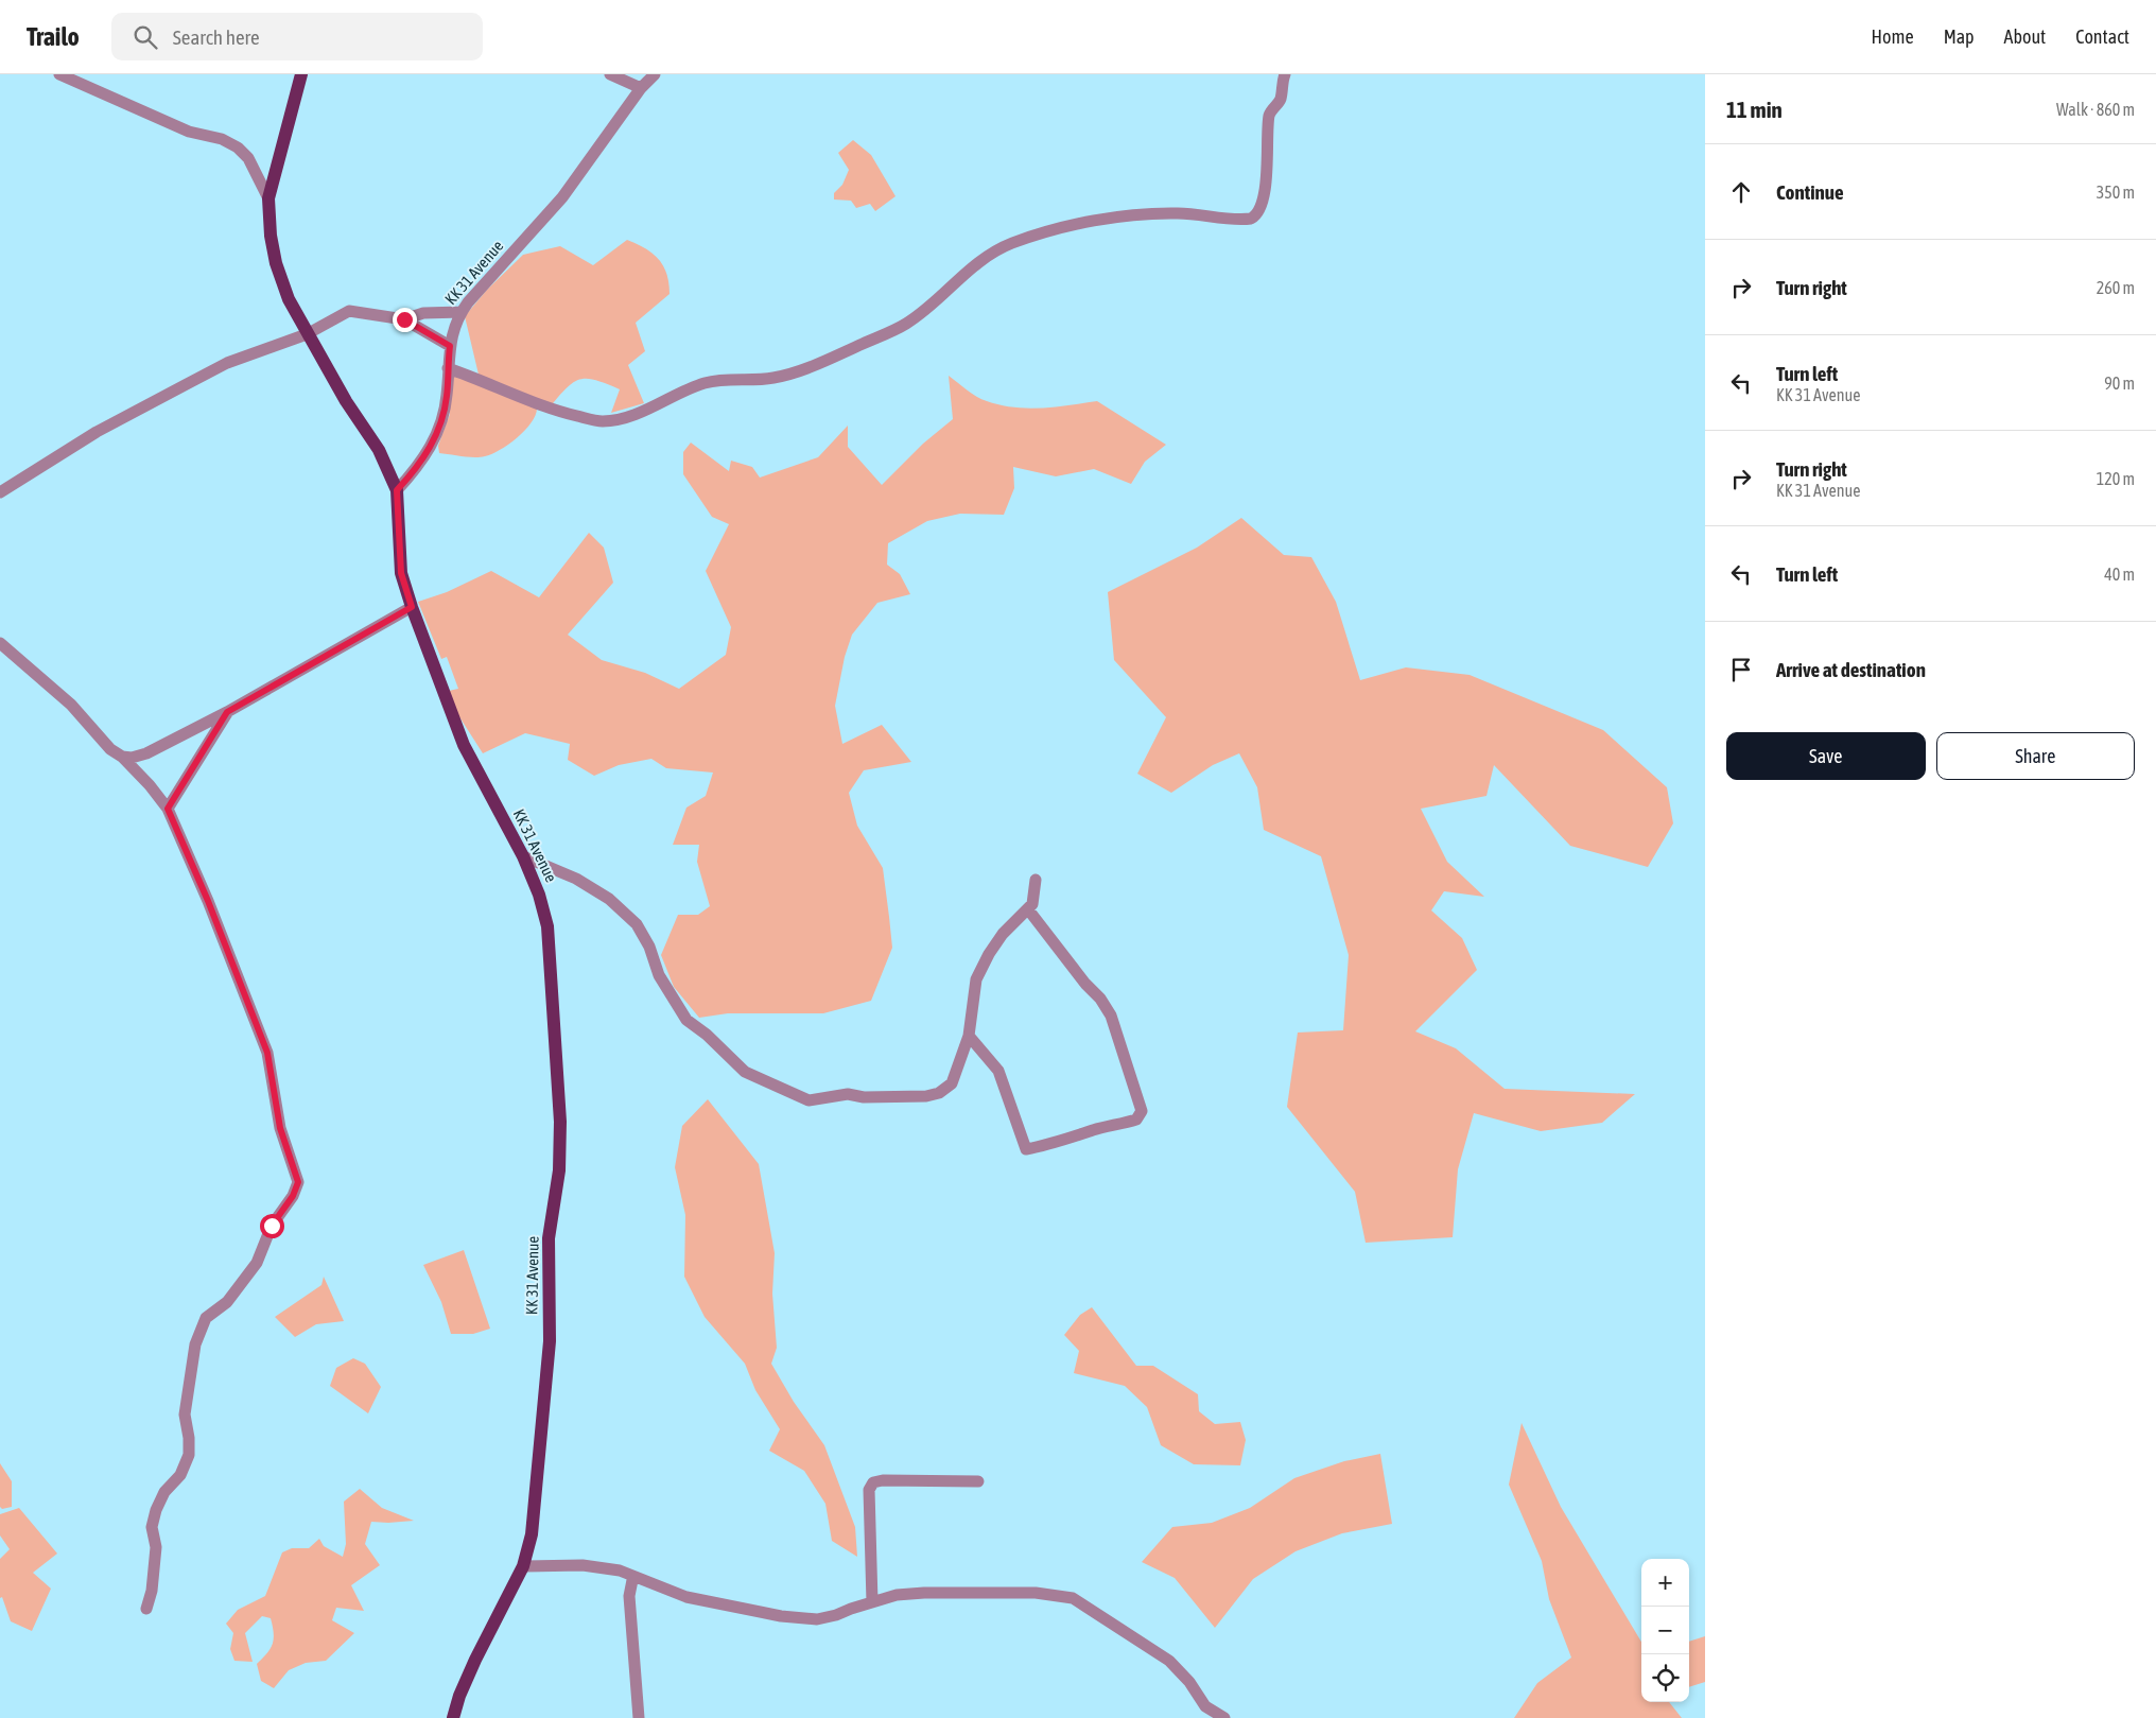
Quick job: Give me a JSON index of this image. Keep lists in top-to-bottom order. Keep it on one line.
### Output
{"streets":{"main road":["KK 31 Avenue"]},"page":{"header":"Trailo","search":"Search here","nav":["Home","Map","About","Contact"],"heading":["11 min","Walk · 860 m"],"list":[["Continue","350 m"],["Turn right","260 m"],["Turn left","KK 31 Avenue","90 m"],["Turn right","KK 31 Avenue","120 m"],["Turn left","40 m"],"Arrive at destination"],"buttons":["Save","Share"],"map_buttons":["+","−"]}}
